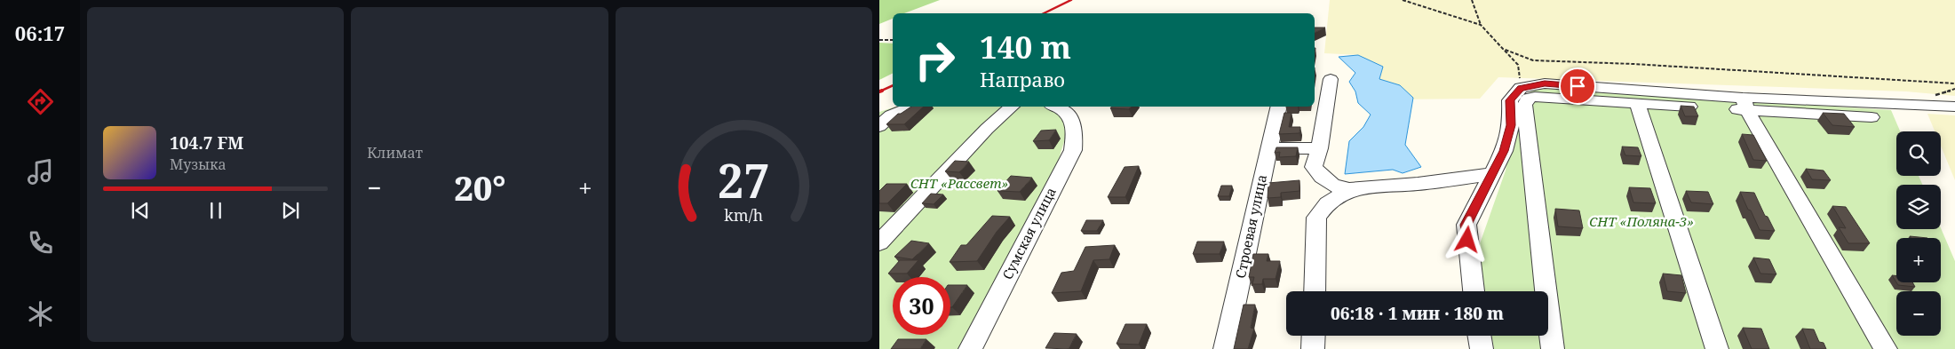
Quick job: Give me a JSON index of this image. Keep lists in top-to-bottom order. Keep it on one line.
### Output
{"streets":{"street":["Строевая улица","Сумская улица"]},"parks":["СНТ «Рассвет»","СНТ «Поляна-3»"],"page":{"tabs":"06:17","tile":"Климат","turn":["140 m","Направо"],"song":["104.7 FM","Музыка"],"map_buttons":["+","−"],"heat":["−","20°","+"],"limit":"30","trip":"06:18 · 1 мин · 180 m","gauge":["27","km/h"]}}
